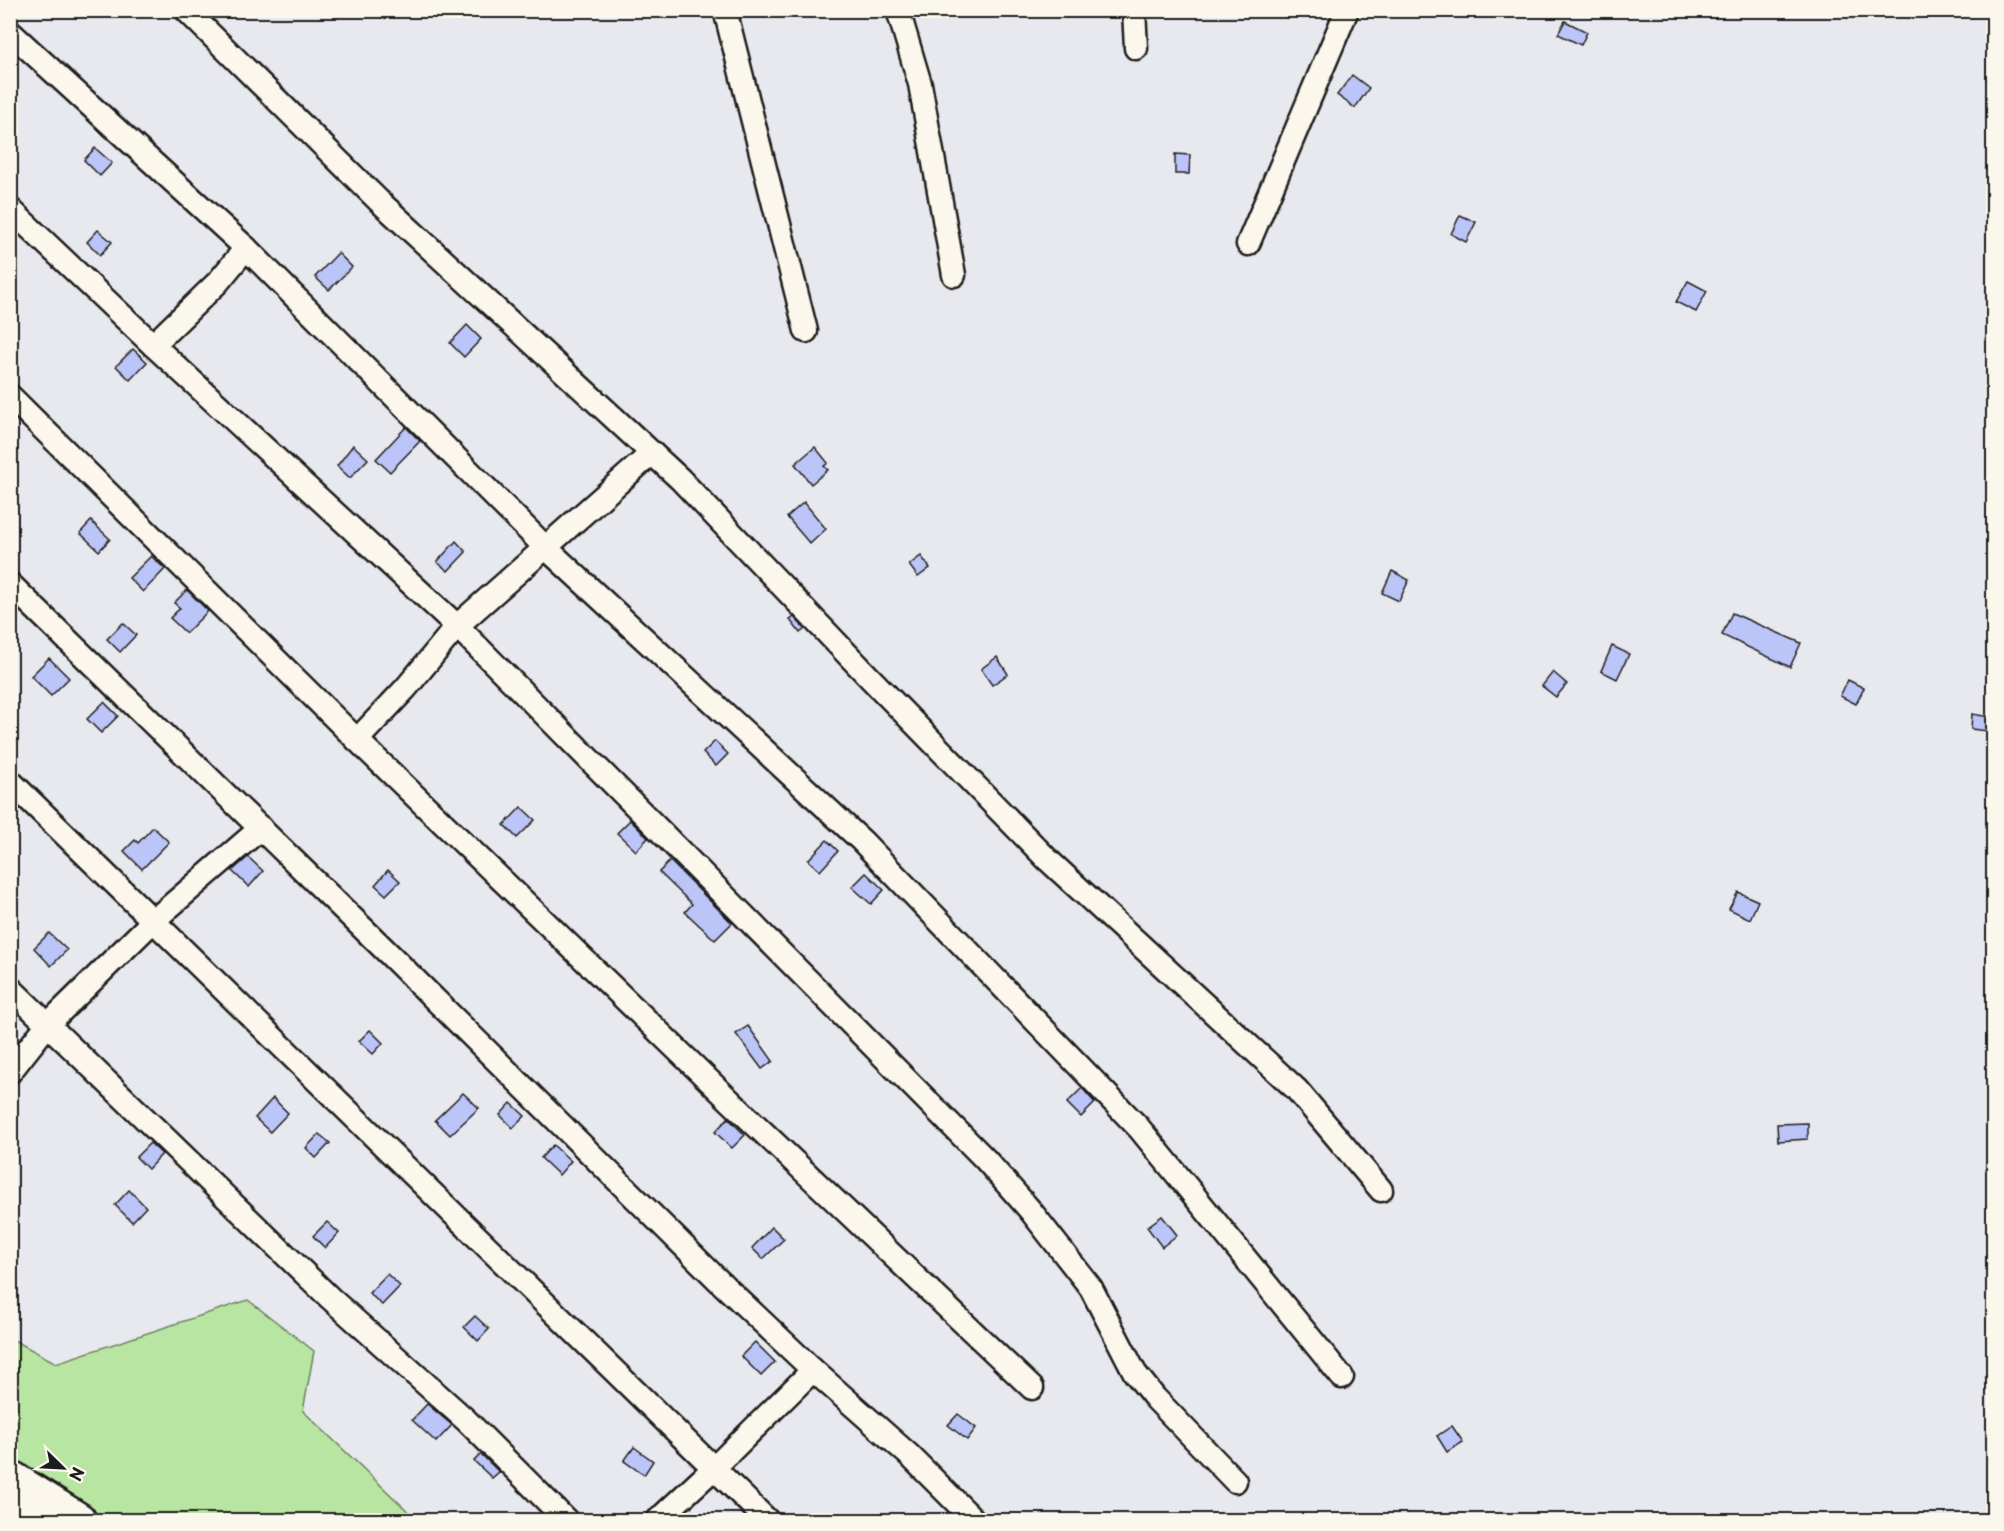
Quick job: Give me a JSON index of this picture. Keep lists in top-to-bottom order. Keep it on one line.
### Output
{"north":"bottom right"}
